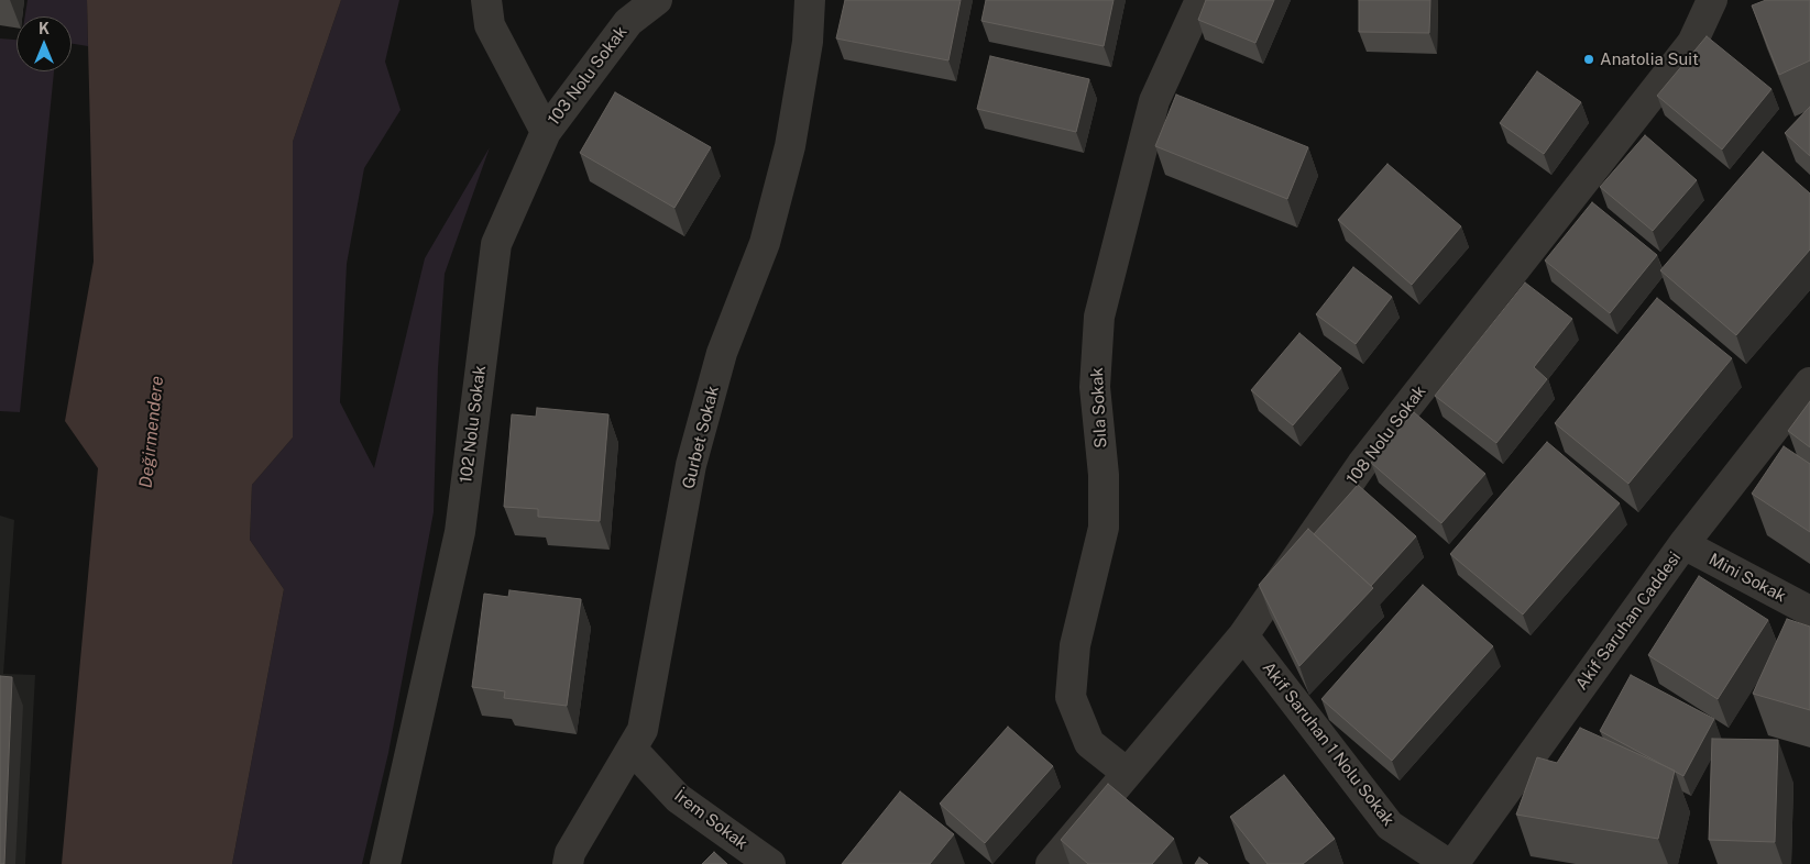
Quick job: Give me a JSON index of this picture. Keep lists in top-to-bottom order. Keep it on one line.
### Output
{"streets":{"street":["103 Nolu Sokak","Sıla Sokak","102 Nolu Sokak","108 Nolu Sokak","Gurbet Sokak","Mini Sokak","Akif Saruhan Caddesi","Akif Saruhan 1 Nolu Sokak","İrem Sokak"]},"crossings":[["103 Nolu Sokak","102 Nolu Sokak"],["Sıla Sokak","108 Nolu Sokak"],["108 Nolu Sokak","Akif Saruhan 1 Nolu Sokak"],["Gurbet Sokak","İrem Sokak"],["Mini Sokak","Akif Saruhan Caddesi"]],"water":["Değirmendere"],"places":["Anatolia Suit"],"north":"top"}
